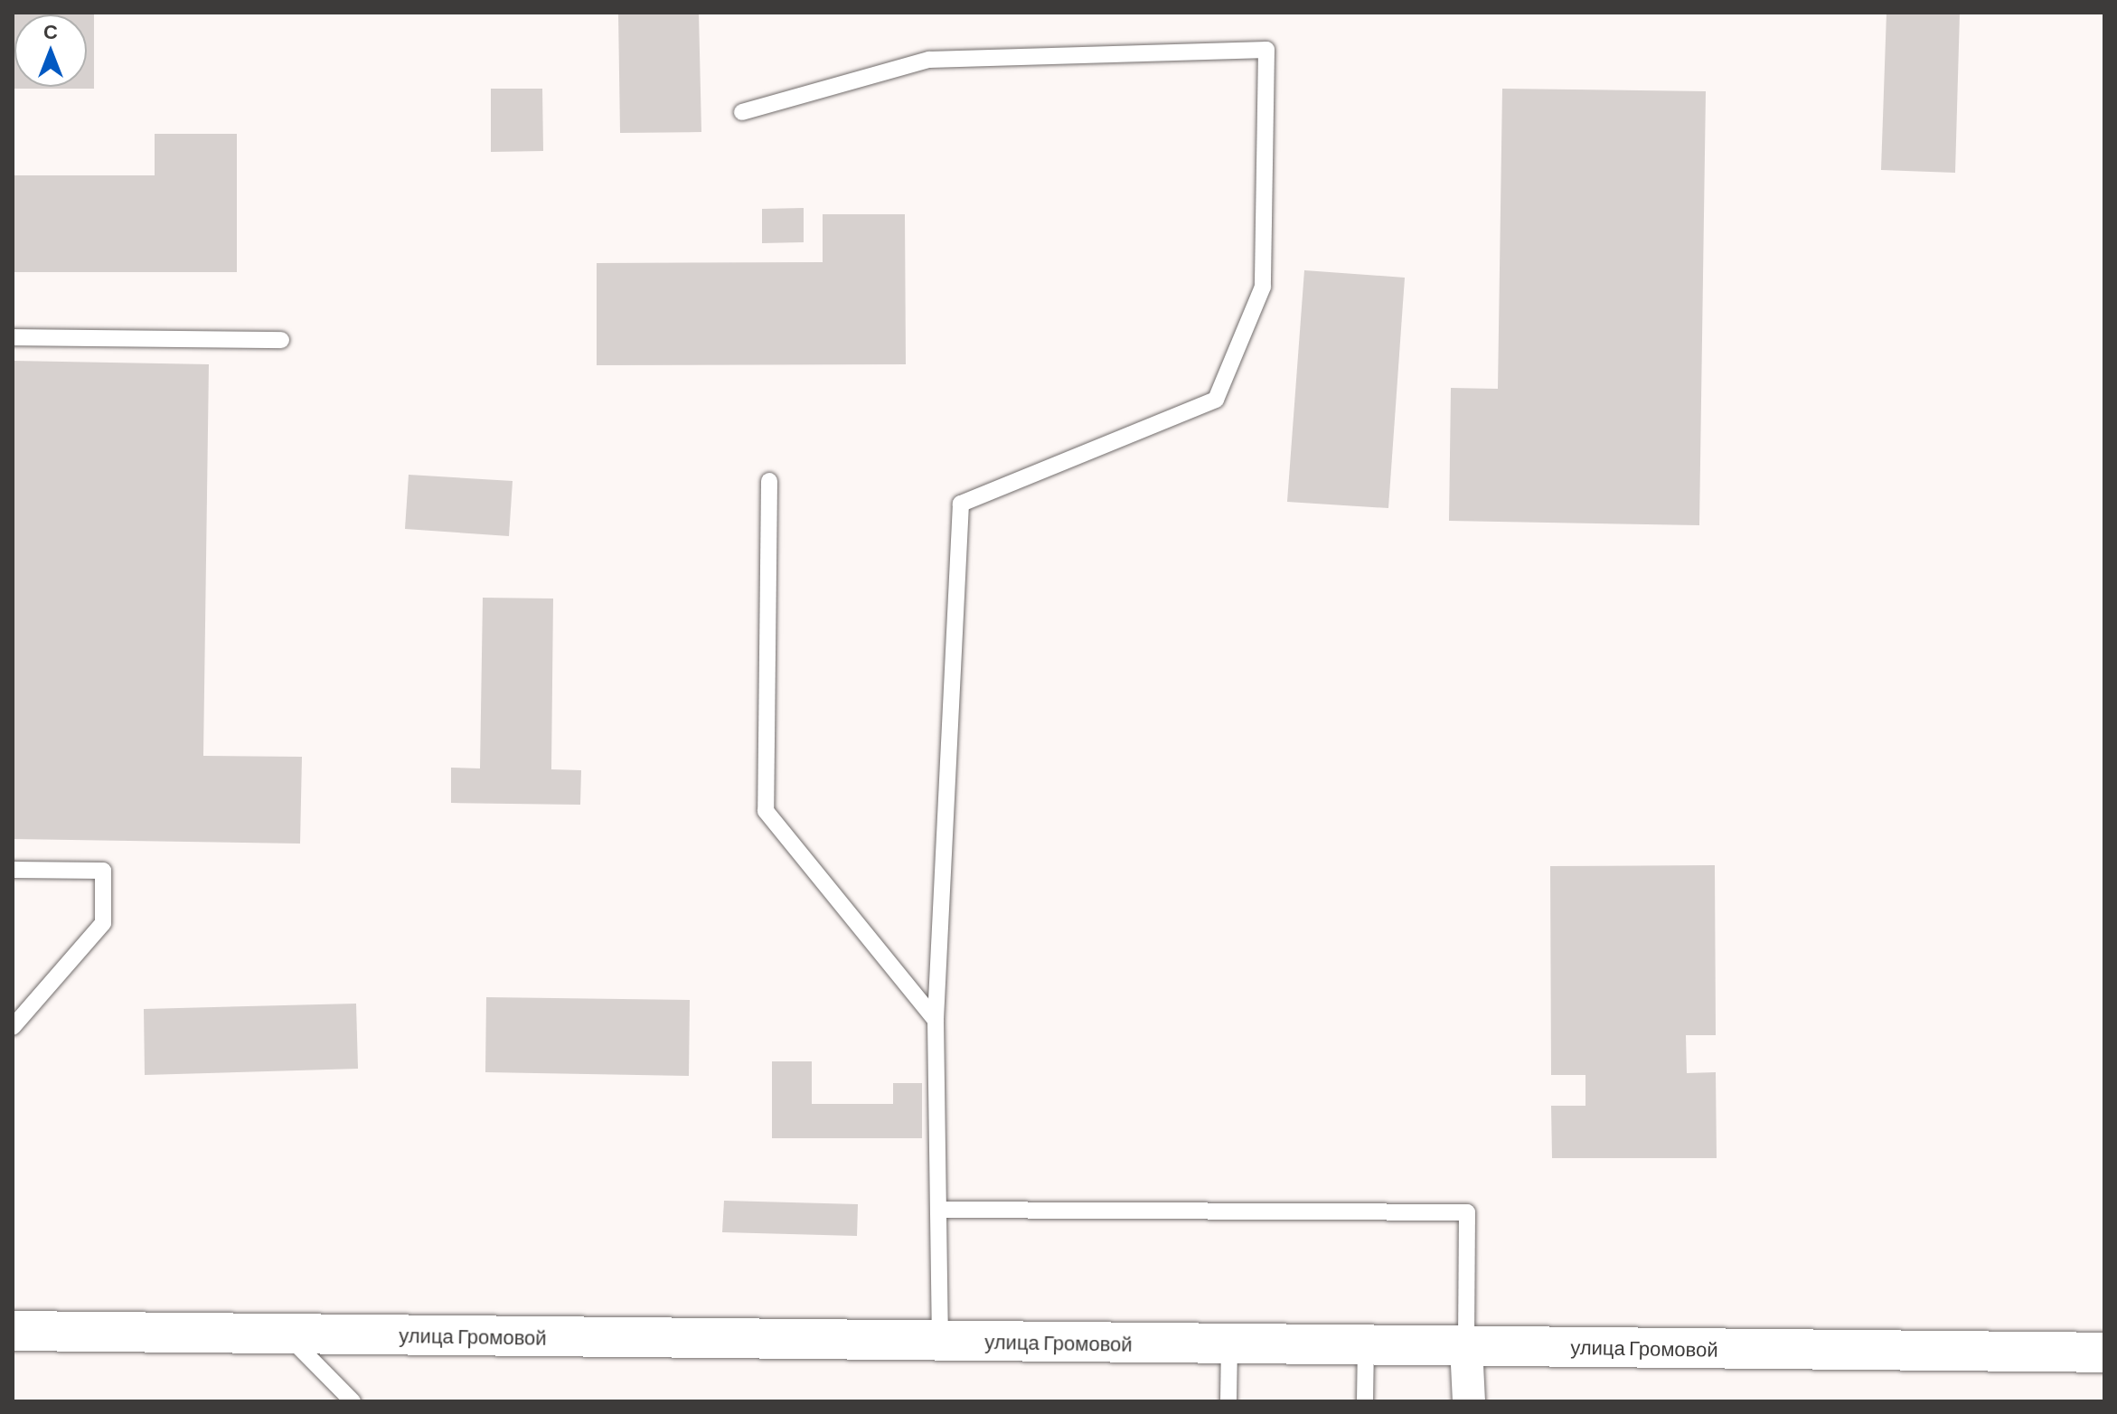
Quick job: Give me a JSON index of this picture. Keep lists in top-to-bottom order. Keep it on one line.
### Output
{"streets":{"main road":["улица Громовой"]},"north":"top"}
